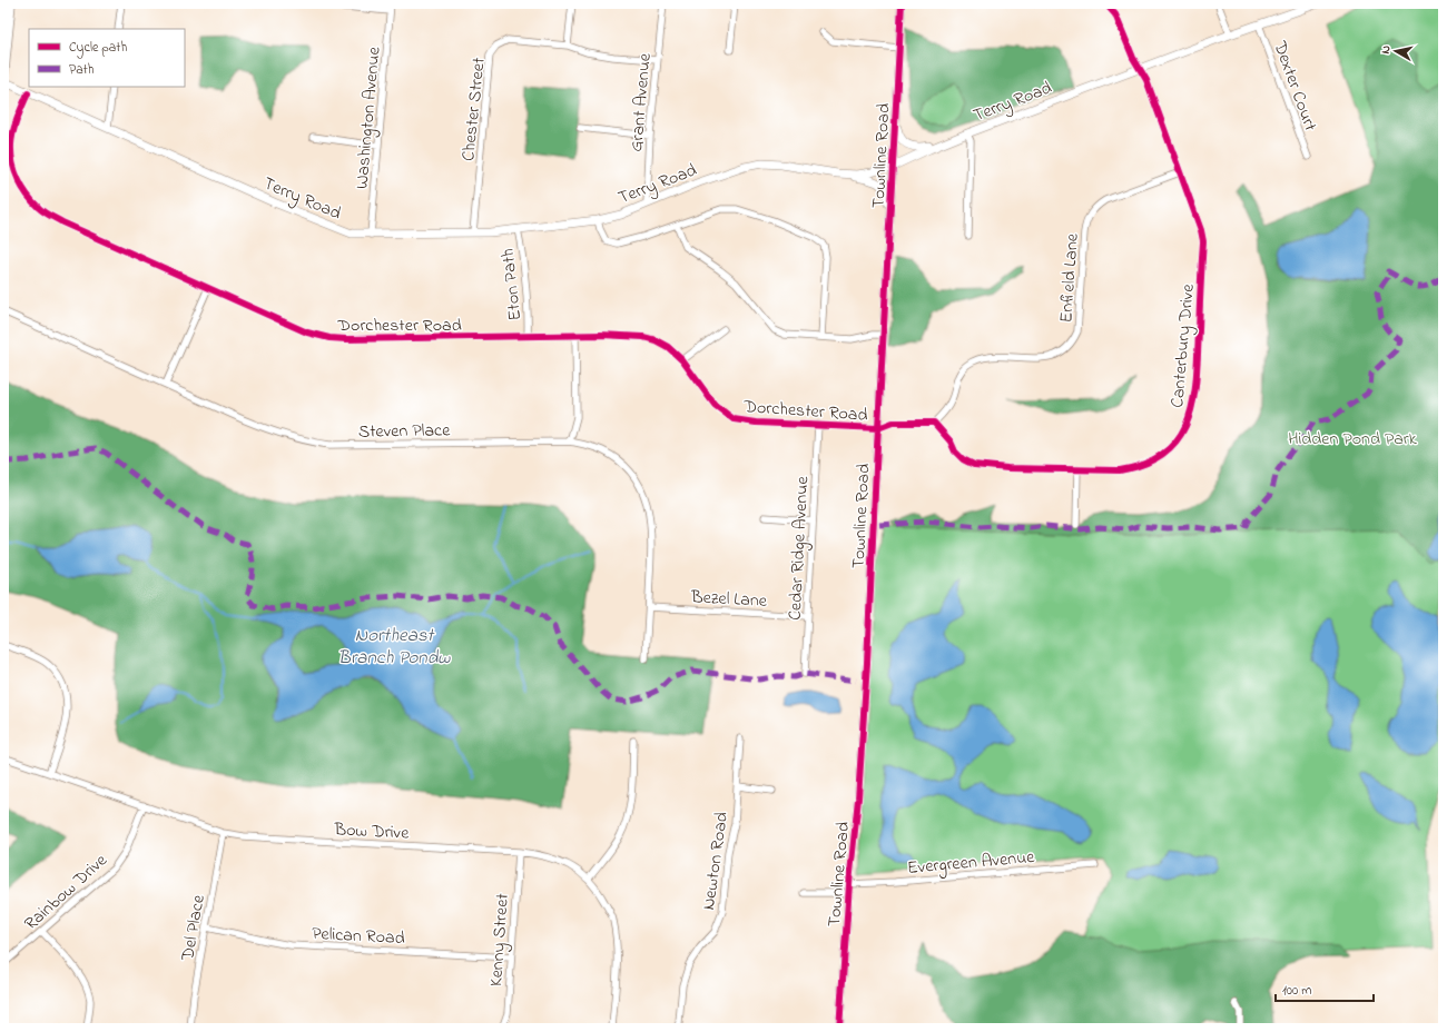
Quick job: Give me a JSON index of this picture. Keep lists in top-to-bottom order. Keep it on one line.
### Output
{"streets":{"street":["Dexter Court","Terry Road","Grant Avenue","Chester Street","Washington Avenue","Townline Road","Enfield Lane","Eton Path","Dorchester Road","Canterbury Drive","Steven Place","Cedar Ridge Avenue","Bezel Lane","Bow Drive","Newton Road","Evergreen Avenue","Rainbow Drive","Del Place","Pelican Road","Kenny Street"]},"crossings":[["Dexter Court","Terry Road"],["Terry Road","Grant Avenue"],["Terry Road","Chester Street"],["Terry Road","Washington Avenue"],["Terry Road","Townline Road"],["Terry Road","Eton Path"],["Terry Road","Dorchester Road"],["Terry Road","Canterbury Drive"],["Grant Avenue","Chester Street"],["Townline Road","Dorchester Road"],["Townline Road","Evergreen Avenue"],["Enfield Lane","Canterbury Drive"],["Eton Path","Dorchester Road"],["Dorchester Road","Cedar Ridge Avenue"],["Steven Place","Bezel Lane"],["Cedar Ridge Avenue","Bezel Lane"],["Bow Drive","Rainbow Drive"],["Bow Drive","Del Place"],["Bow Drive","Kenny Street"],["Del Place","Pelican Road"],["Pelican Road","Kenny Street"]],"water":["Northeast Branch Pondw"],"parks":["Hidden Pond Park"],"legend":["Cycle path","Path"],"scale_bar":"100 m","north":"left"}
